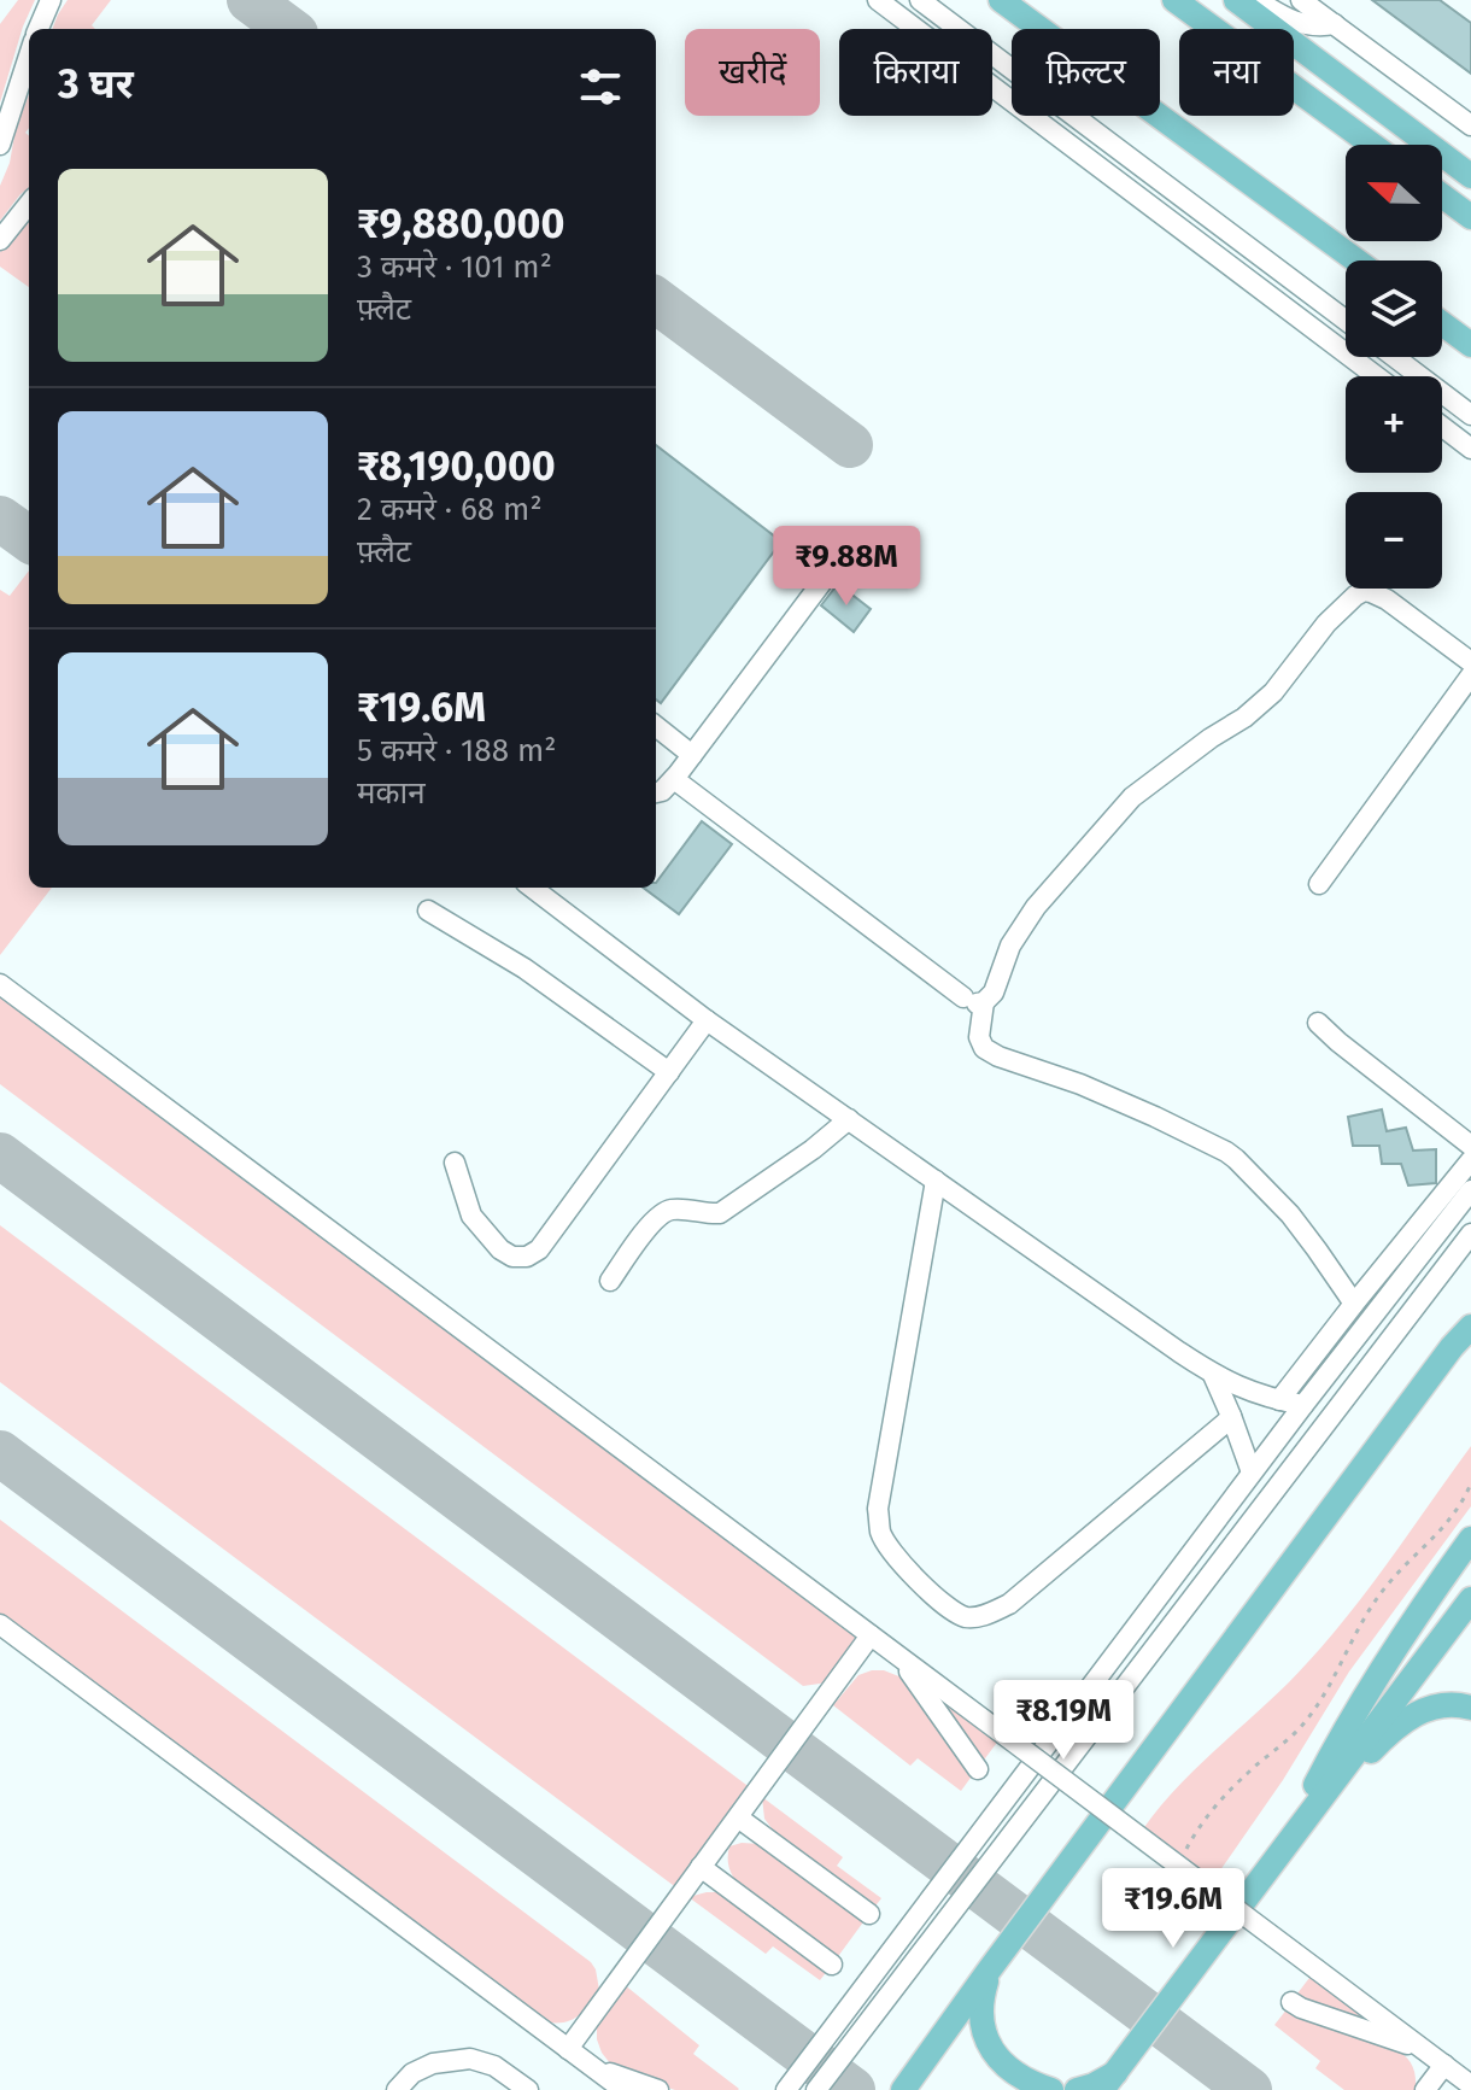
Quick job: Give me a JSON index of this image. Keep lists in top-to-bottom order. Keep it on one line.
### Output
{"north":"left","page":{"chip":["खरीदें","किराया","फ़िल्टर","नया"],"heading":"3 घर","map_buttons":["+","−"],"list":[{"name":"₹9,880,000","note":"3 कमरे · 101 m² · फ़्लैट"},{"name":"₹8,190,000","note":"2 कमरे · 68 m² · फ़्लैट"},{"name":"₹19.6M","note":"5 कमरे · 188 m² · मकान"}],"price":["₹9.88M","₹8.19M","₹19.6M"]}}
